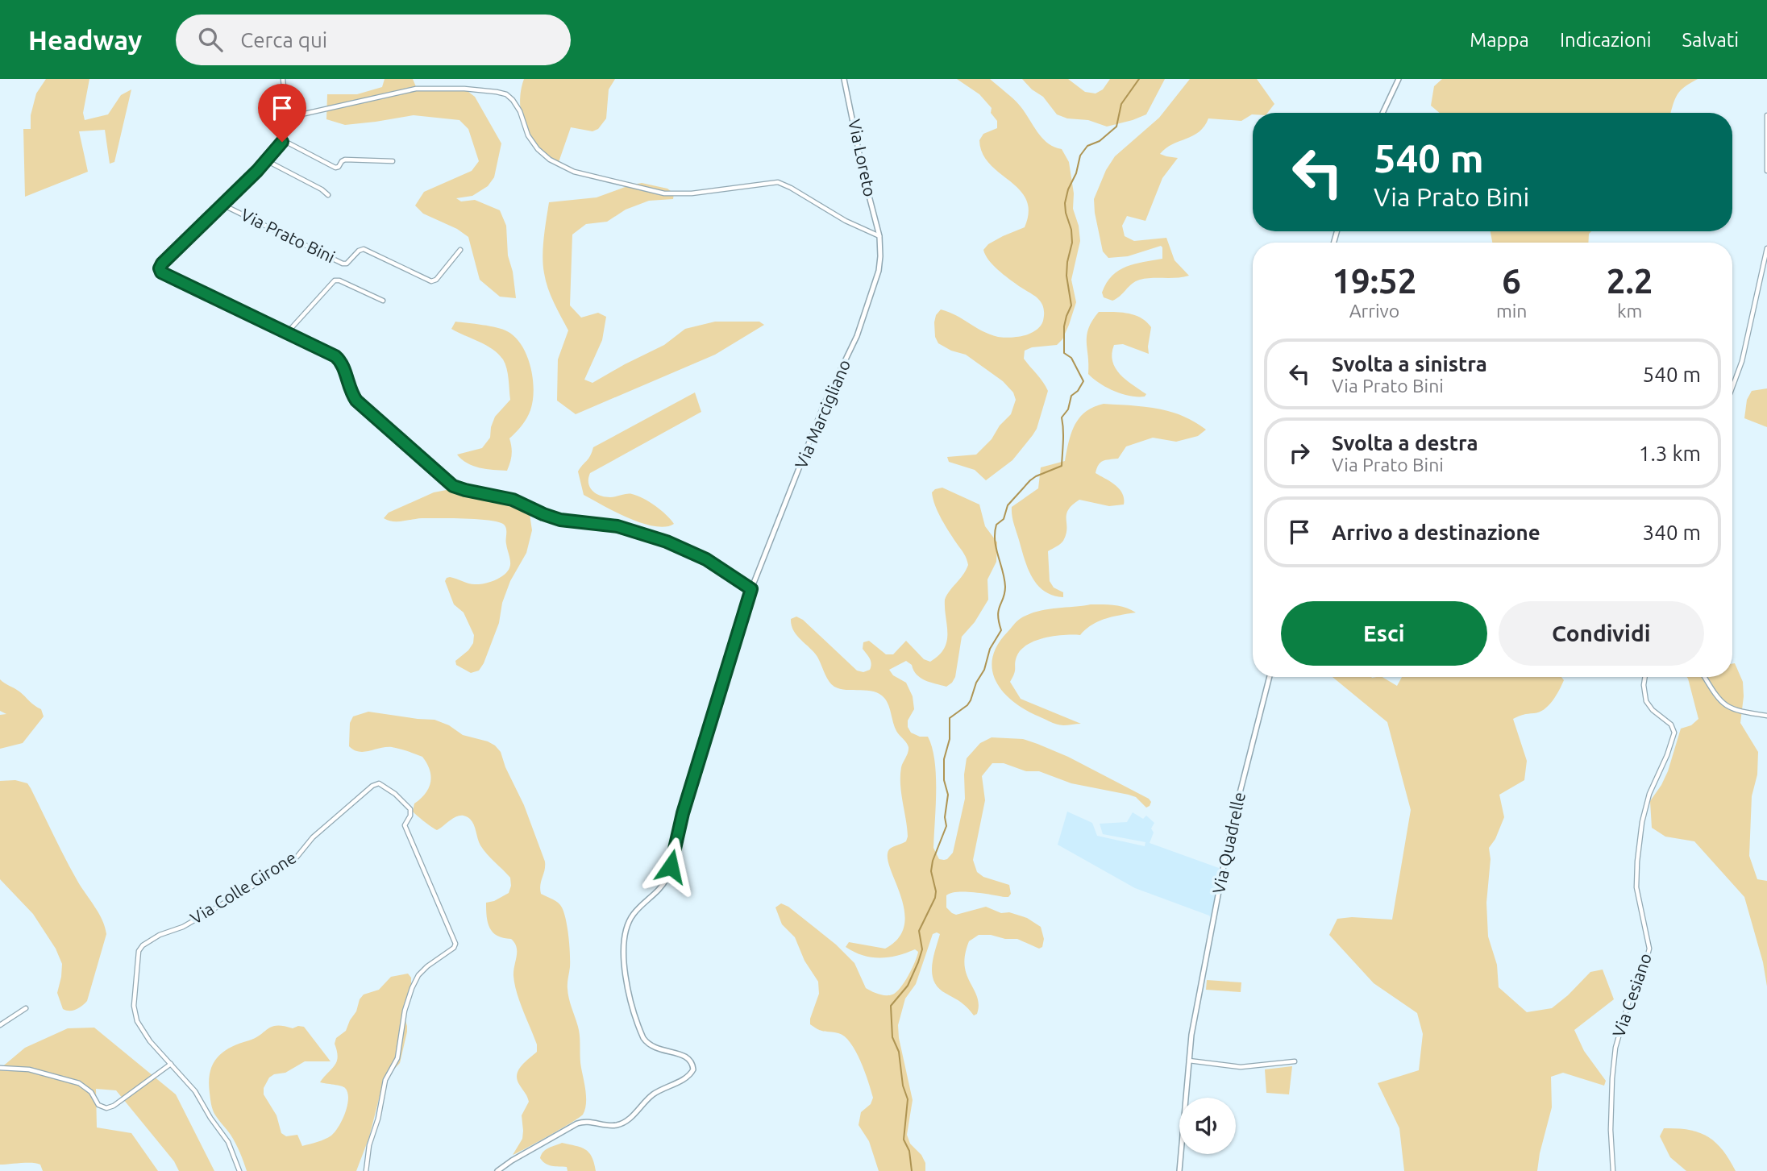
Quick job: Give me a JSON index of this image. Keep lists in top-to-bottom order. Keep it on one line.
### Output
{"streets":{"street":["Via Loreto","Via Prato Bini","Via Marcigliano","Via Quadrelle","Via Colle Girone","Via Cesiano"]},"crossings":[["Via Loreto","Via Marcigliano"],["Via Prato Bini","Via Marcigliano"]],"page":{"header":"Headway","search":"Cerca qui","nav":["Mappa","Indicazioni","Salvati"],"turn":["540 m","Via Prato Bini"],"eta":["19:52","Arrivo","6","min","2.2","km"],"list":[{"name":"Svolta a sinistra","note":"Via Prato Bini","value":"540 m"},{"name":"Svolta a destra","note":"Via Prato Bini","value":"1.3 km"},{"name":"Arrivo a destinazione","value":"340 m"}],"buttons":["Esci","Condividi"]}}
